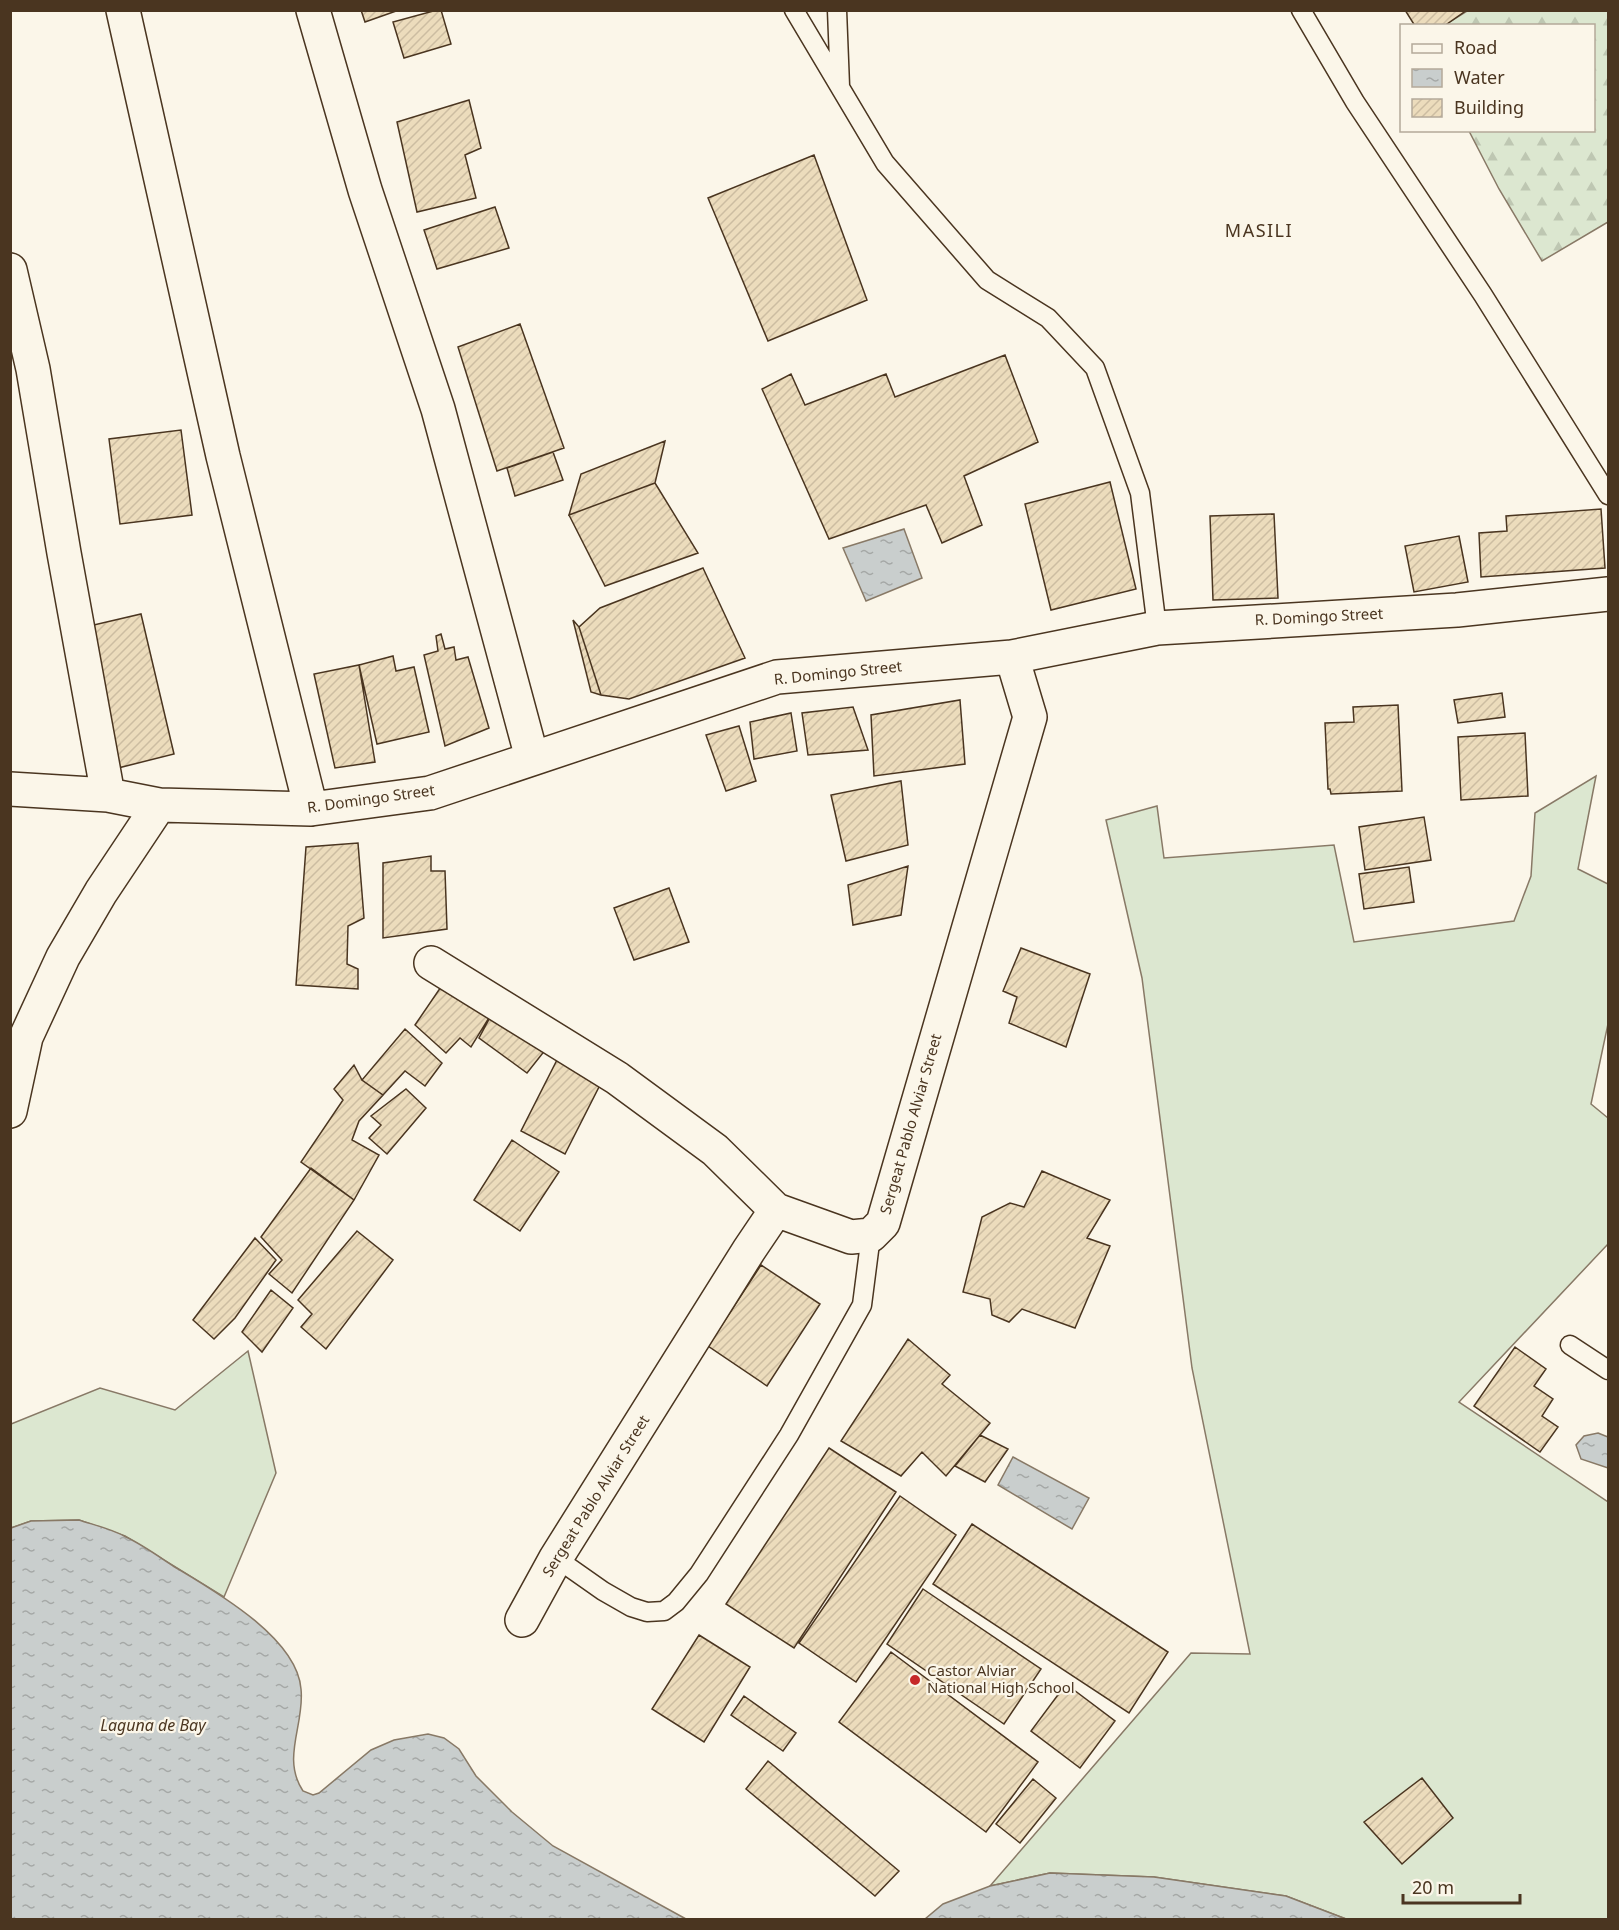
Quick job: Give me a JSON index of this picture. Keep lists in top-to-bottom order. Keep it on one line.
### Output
{"streets":{"street":["R. Domingo Street","Sergeat Pablo Alviar Street"]},"crossings":[["R. Domingo Street","Sergeat Pablo Alviar Street"]],"districts":["MASILI"],"water":["Laguna de Bay"],"places":["Castor Alviar National High School"],"legend":["Road","Water","Building"],"scale_bar":"20 m"}
